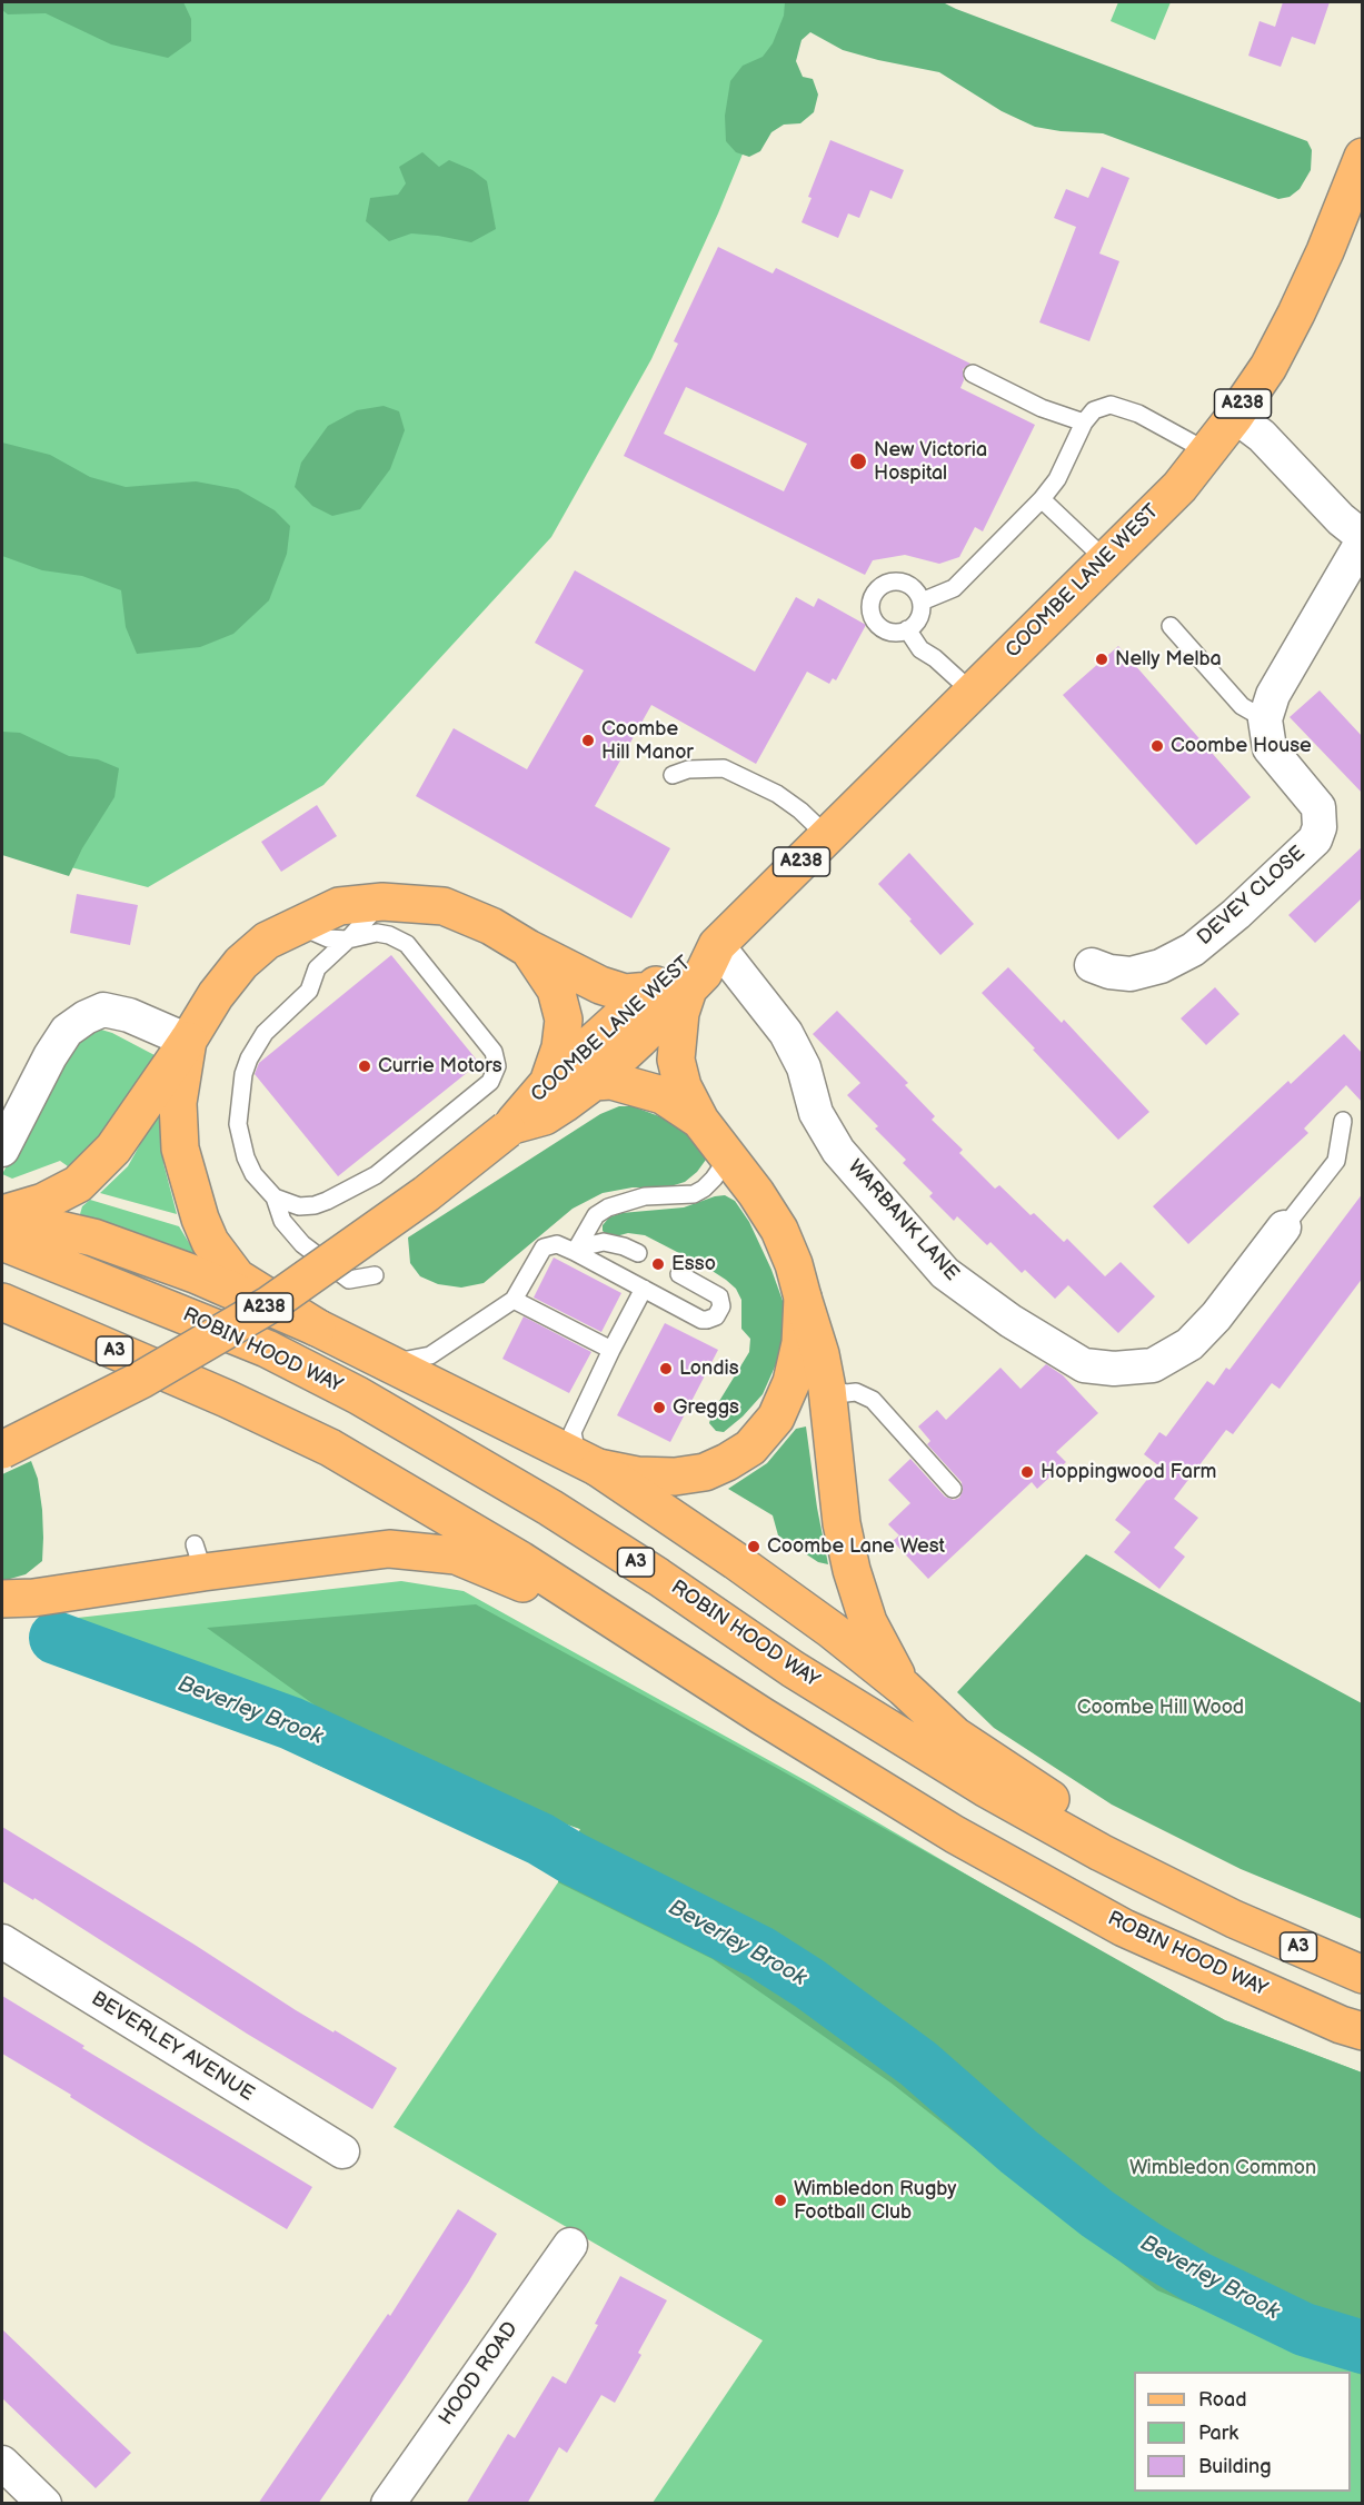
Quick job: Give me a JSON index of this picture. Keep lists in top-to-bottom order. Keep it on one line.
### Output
{"streets":{"main road":["A238","COOMBE LANE WEST","A3","ROBIN HOOD WAY"],"street":["DEVEY CLOSE","WARBANK LANE","BEVERLEY AVENUE","HOOD ROAD"]},"crossings":[["A238","COOMBE LANE WEST"],["COOMBE LANE WEST","WARBANK LANE"]],"water":["Beverley Brook"],"parks":["Coombe Hill Wood","Wimbledon Common"],"places":["New Victoria Hospital","Nelly Melba","Coombe Hill Manor","Coombe House","Currie Motors","Esso","Londis","Greggs","Hoppingwood Farm","Coombe Lane West","Wimbledon Rugby Football Club"],"legend":["Road","Park","Building"]}
